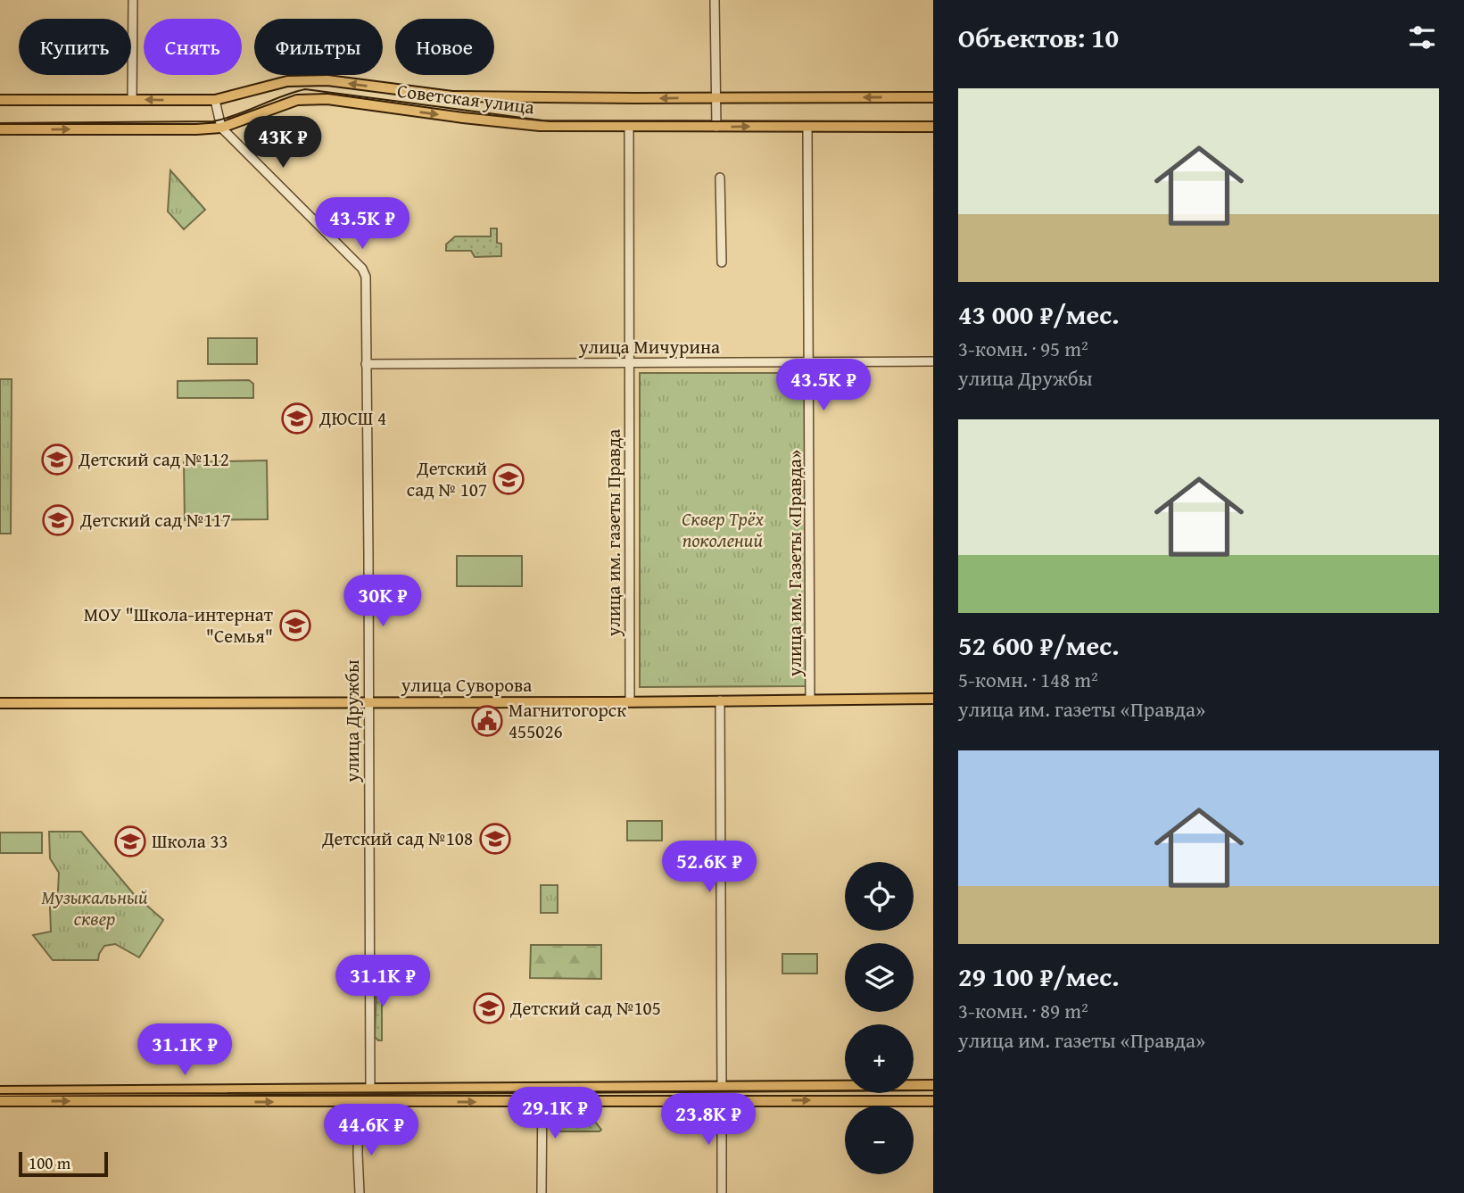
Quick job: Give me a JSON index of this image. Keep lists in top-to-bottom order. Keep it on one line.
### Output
{"streets":{"main road":["Советская улица","улица Суворова","улица Дружбы"],"street":["улица Мичурина","улица им. газеты Правда","улица им. Газеты «Правда»"]},"crossings":[["Советская улица","улица им. Газеты «Правда»"],["Советская улица","улица Дружбы"],["улица Мичурина","улица им. газеты Правда"],["улица Мичурина","улица им. Газеты «Правда»"],["улица Мичурина","улица Дружбы"],["улица им. газеты Правда","улица Суворова"],["улица им. Газеты «Правда»","улица Суворова"],["улица Суворова","улица Дружбы"]],"parks":["Сквер Трёх поколений","Музыкальный сквер"],"places":{"school or university":["ДЮСШ 4","Детский сад №112","Детский сад № 107","Детский сад №117","МОУ \"Школа-интернат \"Семья\"","Детский сад №108","Школа 33","Детский сад №105"],"public building":["Магнитогорск 455026"]},"scale_bar":"100 m","page":{"heading":"Объектов: 10","chip":["Купить","Снять","Фильтры","Новое"],"list":[{"name":"43 000 ₽/мес.","note":"3-комн. · 95 m² · улица Дружбы"},{"name":"52 600 ₽/мес.","note":"5-комн. · 148 m² · улица им. газеты «Правда»"},{"name":"29 100 ₽/мес.","note":"3-комн. · 89 m² · улица им. газеты «Правда»"}],"price":["43K ₽","43.5K ₽","43.5K ₽","30K ₽","52.6K ₽","31.1K ₽","31.1K ₽","29.1K ₽","23.8K ₽","44.6K ₽"],"map_buttons":["+","−"],"scale":"100 m"}}
